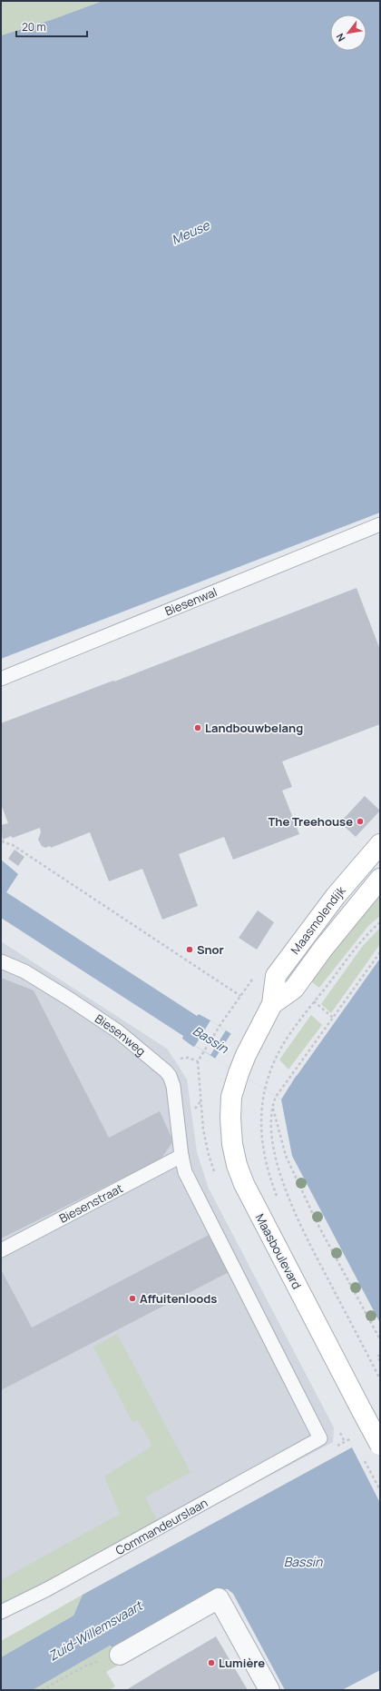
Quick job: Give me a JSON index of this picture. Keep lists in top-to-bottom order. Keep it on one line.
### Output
{"streets":{"main road":["Maasmolendijk","Maasboulevard"],"lane":["Biesenwal","Biesenweg","Biesenstraat","Commandeurslaan"]},"crossings":[["Maasmolendijk","Maasboulevard"],["Biesenweg","Biesenstraat"],["Biesenweg","Commandeurslaan"]],"water":["Meuse","Bassin","Zuid-Willemsvaart"],"places":["Landbouwbelang","The Treehouse","Snor","Affuitenloods","Lumière"],"scale_bar":"20 m","north":"bottom left"}
